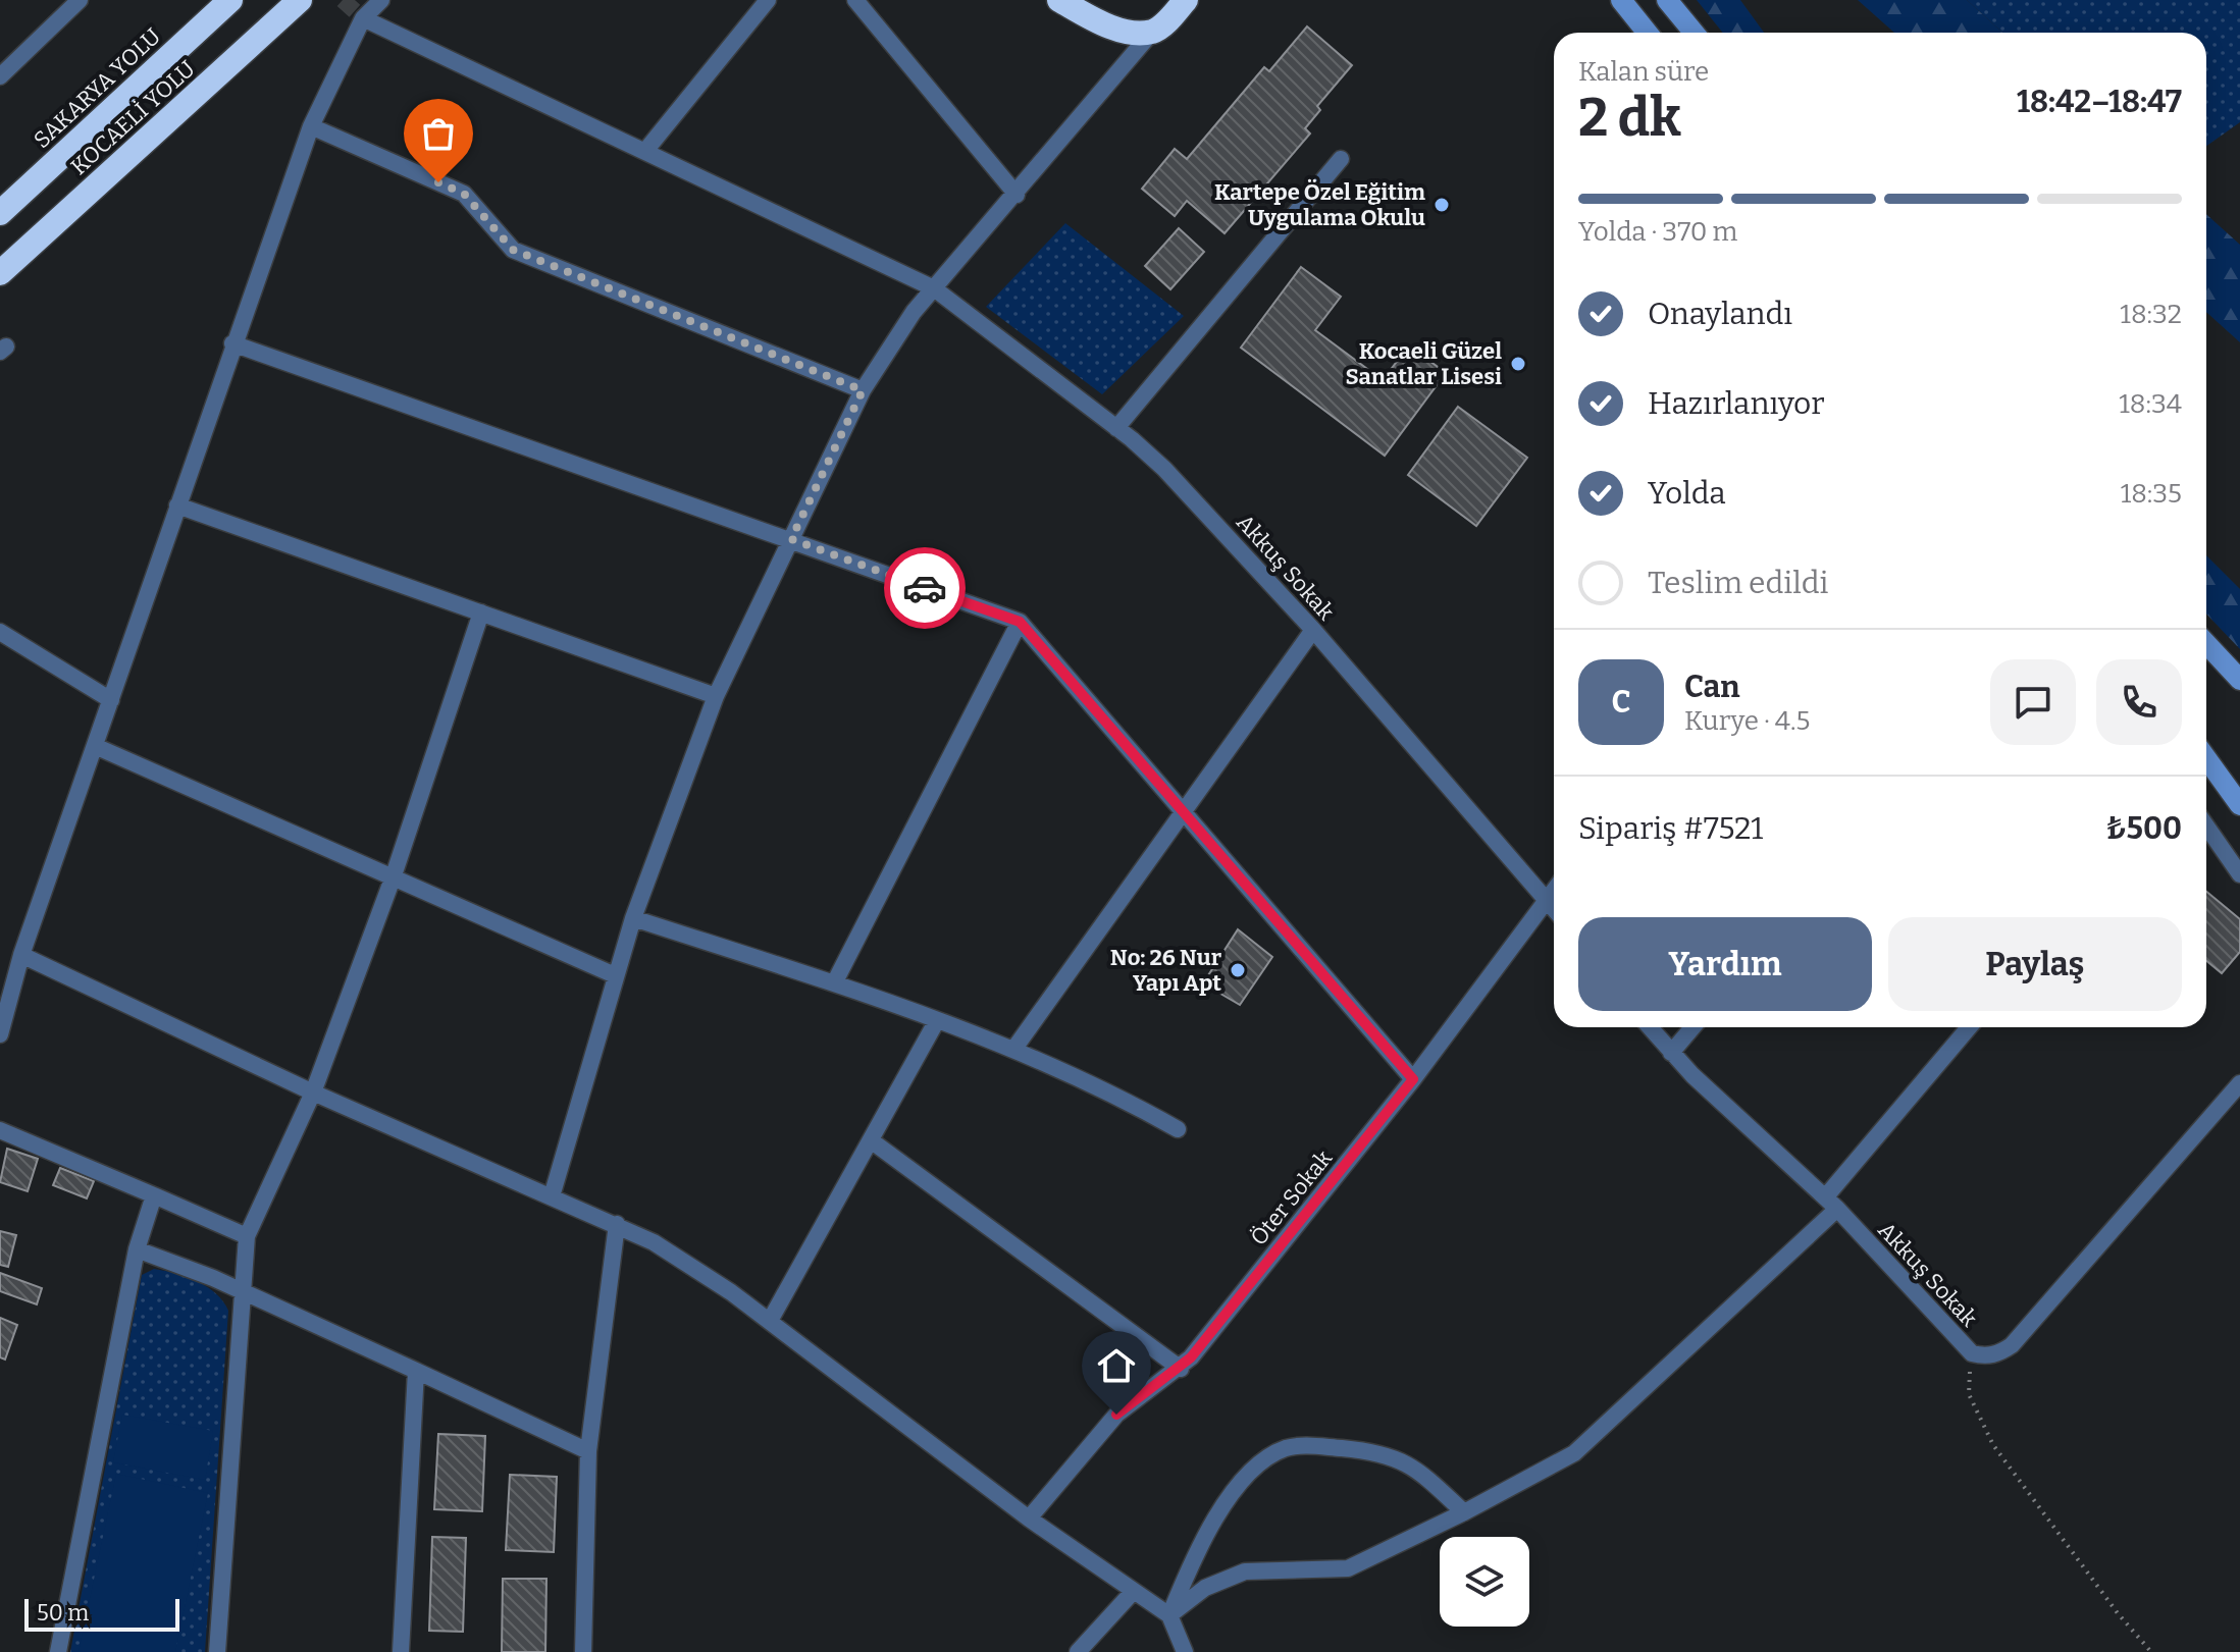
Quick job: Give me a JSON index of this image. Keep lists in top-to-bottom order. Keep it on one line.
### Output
{"streets":{"highway":["SAKARYA YOLU","KOCAELİ YOLU"],"street":["Akkuş Sokak","Öter Sokak"]},"crossings":[["Akkuş Sokak","Öter Sokak"]],"places":["Kartepe Özel Eğitim Uygulama Okulu","Kocaeli Güzel Sanatlar Lisesi","No: 26 Nur Yapı Apt"],"scale_bar":"50 m","page":{"heading":["2 dk","Kalan süre","18:42–18:47"],"panel":["Can","Kurye · 4.5","Sipariş #7521","₺500"],"bar":"Yolda · 370 m","list":[["Onaylandı","18:32"],["Hazırlanıyor","18:34"],["Yolda","18:35"],"Teslim edildi"],"round":"C","buttons":["Yardım","Paylaş"],"scale":"50 m"}}
